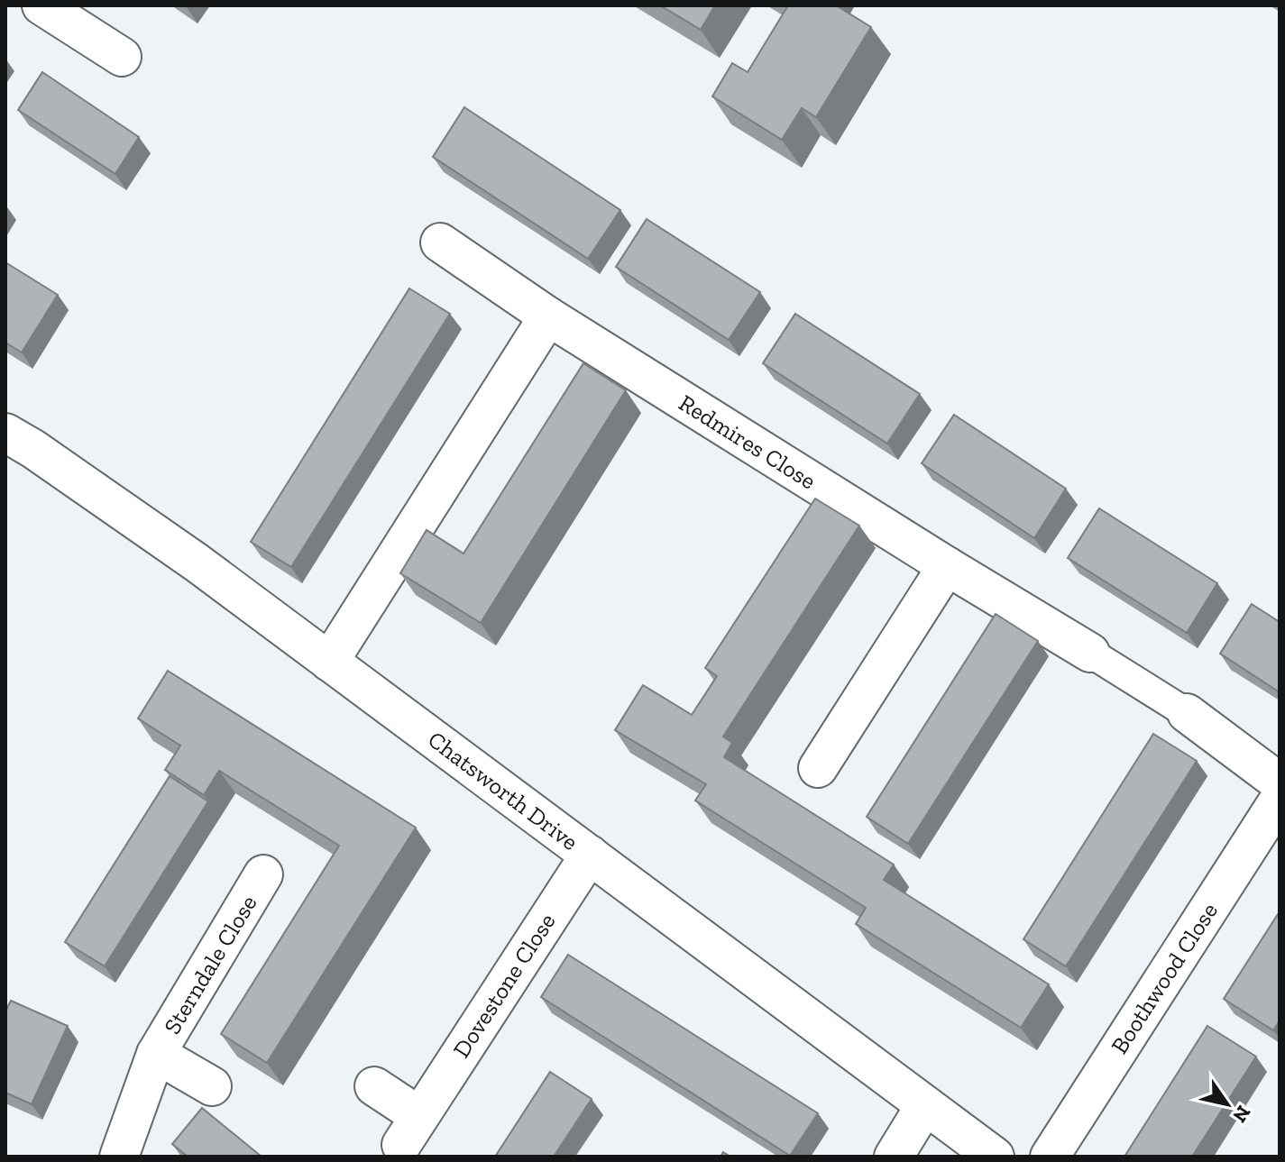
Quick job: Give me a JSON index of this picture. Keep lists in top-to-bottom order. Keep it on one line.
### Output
{"streets":{"street":["Redmires Close","Chatsworth Drive","Sterndale Close","Boothwood Close","Dovestone Close"]},"crossings":[["Chatsworth Drive","Dovestone Close"]],"north":"bottom right"}
